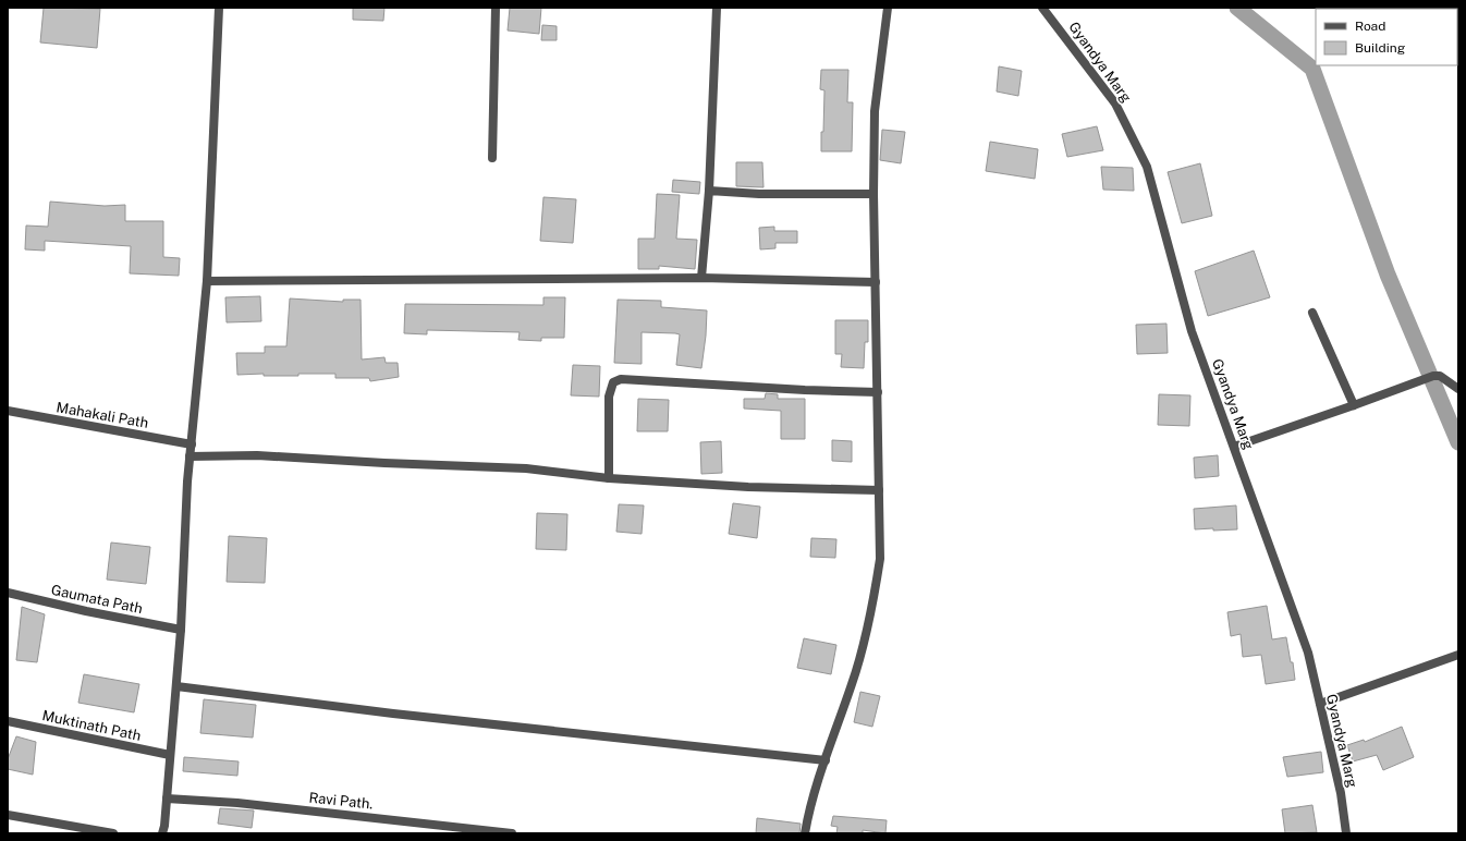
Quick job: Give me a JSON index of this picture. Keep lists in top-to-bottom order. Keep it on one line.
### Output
{"streets":{"street":["Gyandya Marg","Mahakali Path","Gaumata Path","Muktinath Path","Ravi Path."]},"legend":["Road","Building"]}
